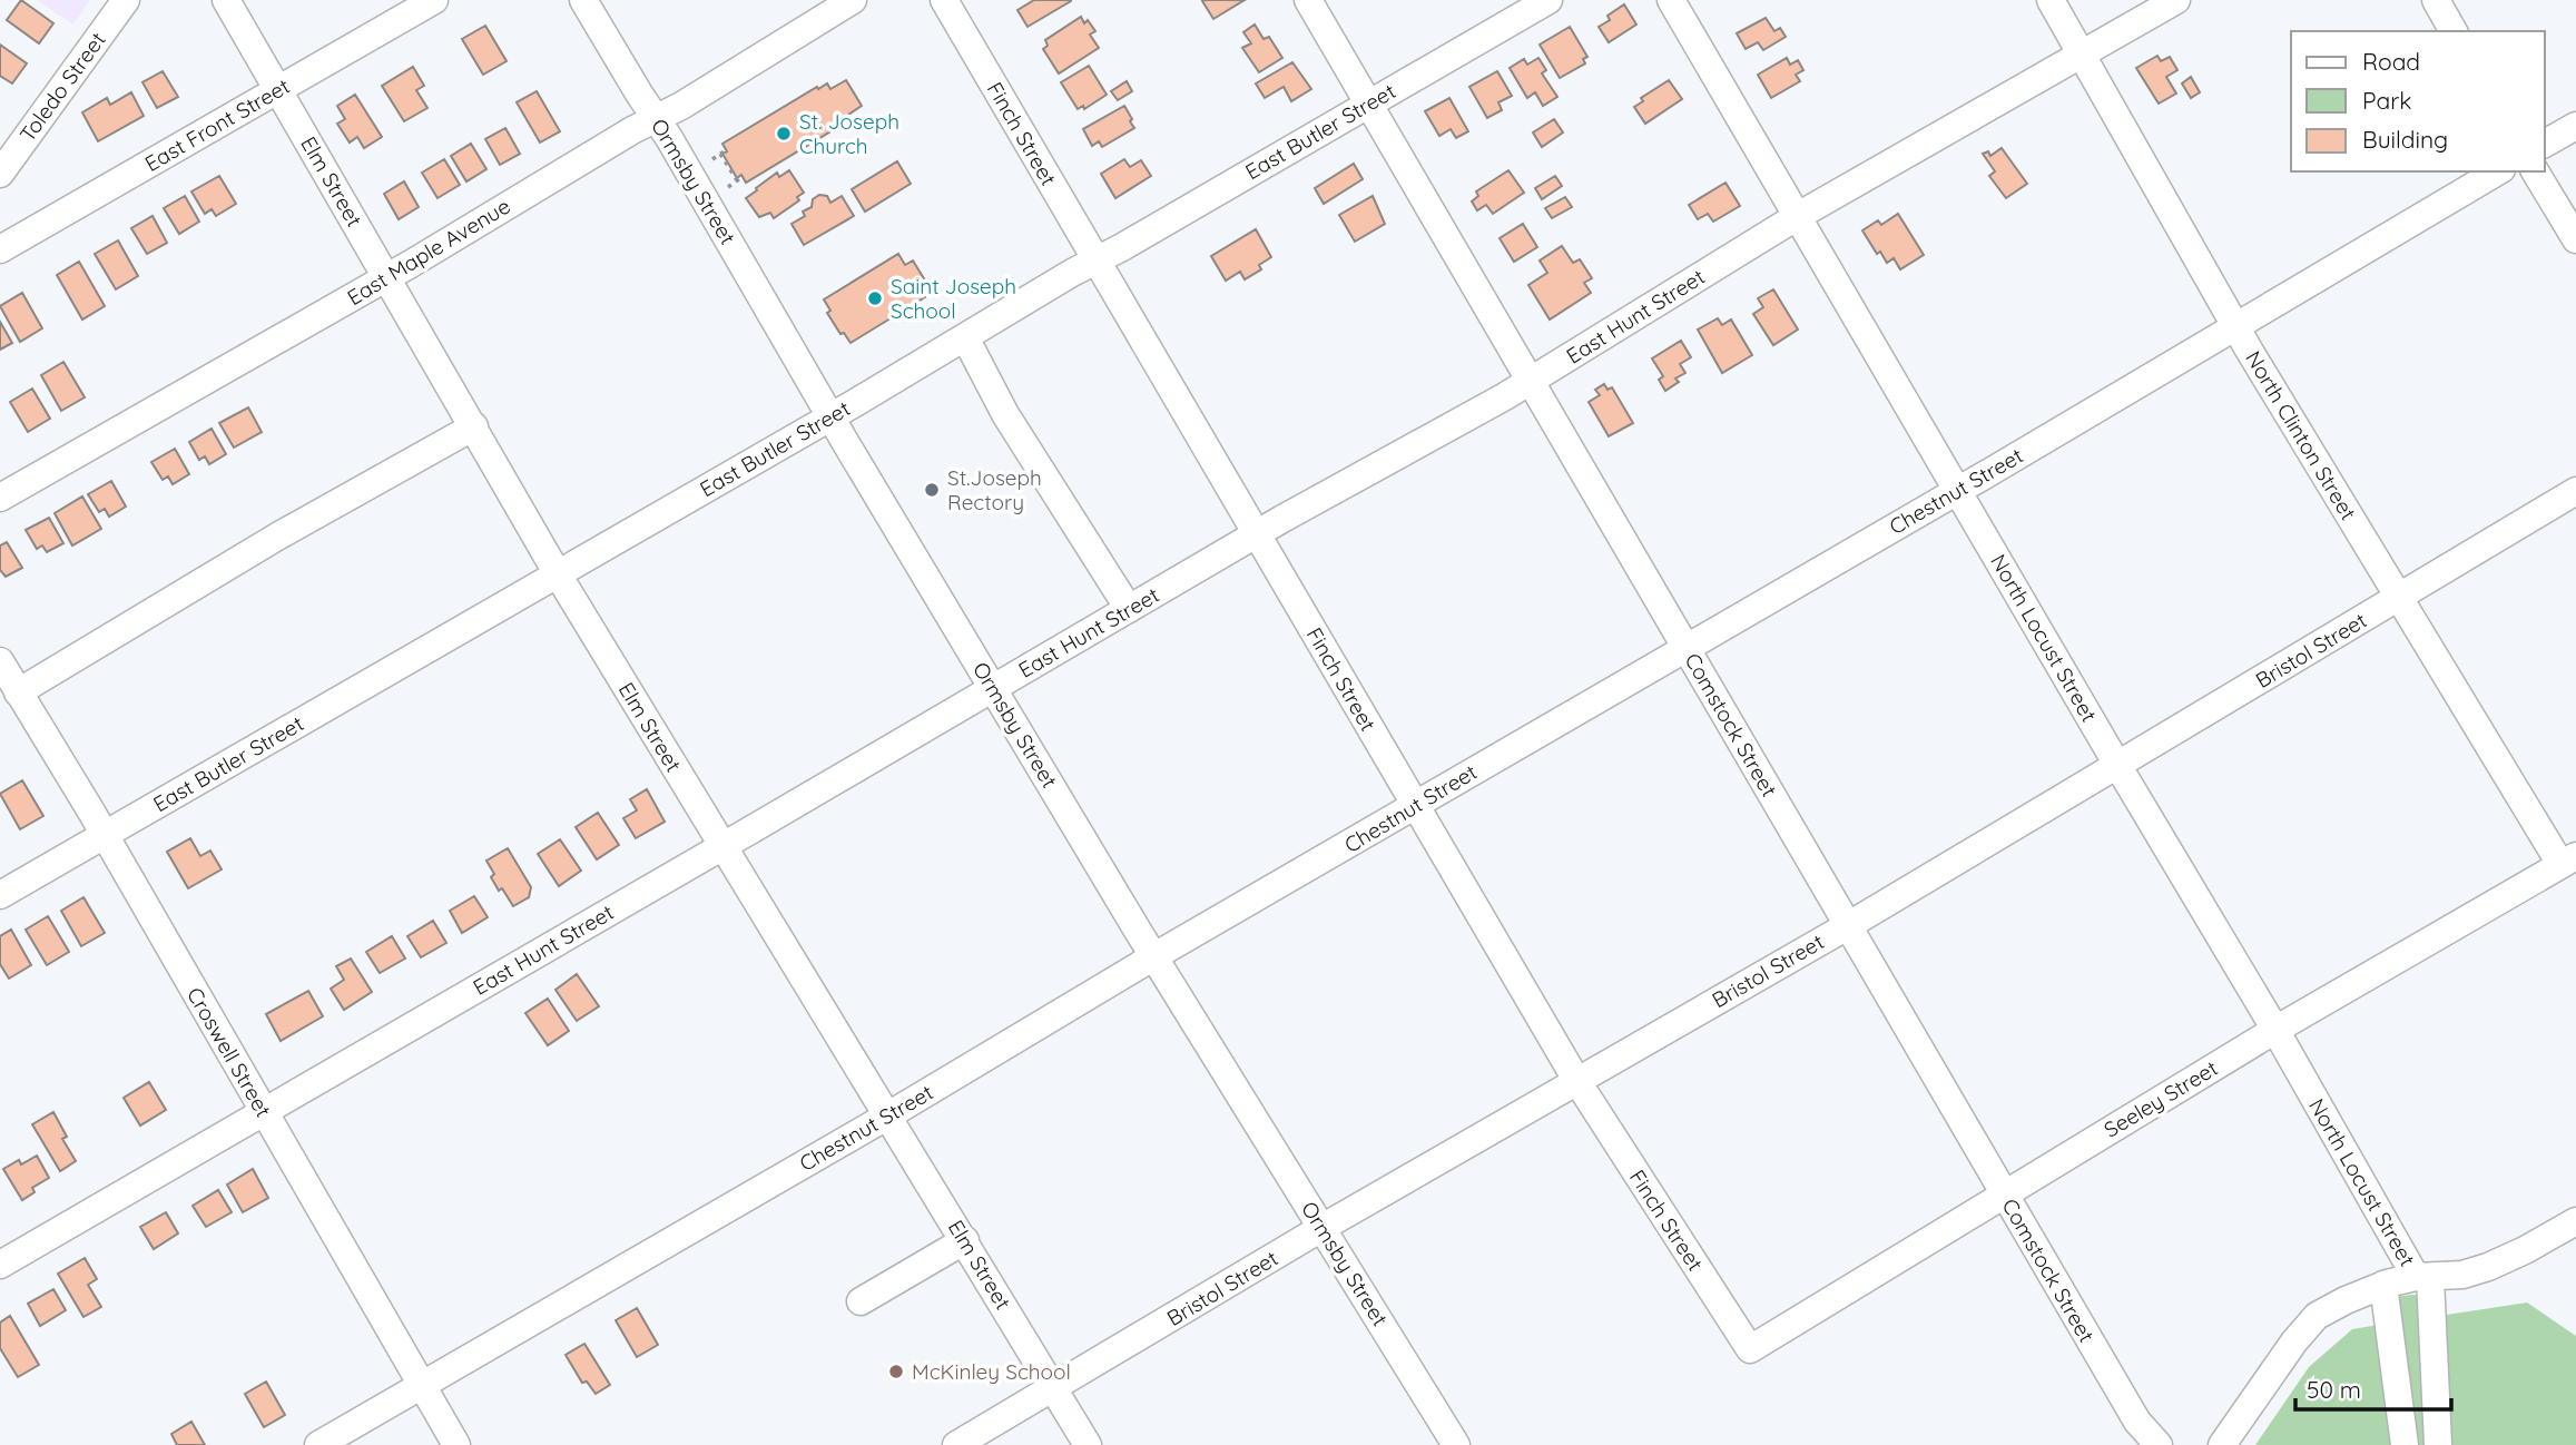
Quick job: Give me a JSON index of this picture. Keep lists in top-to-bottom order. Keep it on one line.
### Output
{"streets":{"street":["Toledo Street","East Front Street","East Butler Street","Finch Street","Elm Street","Ormsby Street","East Maple Avenue","East Hunt Street","North Clinton Street","Chestnut Street","North Locust Street","Bristol Street","Comstock Street","Croswell Street","Seeley Street"]},"crossings":[["East Front Street","Elm Street"],["East Butler Street","Finch Street"],["East Butler Street","Elm Street"],["East Butler Street","Ormsby Street"],["East Butler Street","Comstock Street"],["East Butler Street","Croswell Street"],["Finch Street","East Hunt Street"],["Finch Street","Chestnut Street"],["Finch Street","Bristol Street"],["Finch Street","Seeley Street"],["Elm Street","East Maple Avenue"],["Elm Street","East Hunt Street"],["Elm Street","Chestnut Street"],["Elm Street","Bristol Street"],["Ormsby Street","East Maple Avenue"],["Ormsby Street","East Hunt Street"],["Ormsby Street","Chestnut Street"],["Ormsby Street","Bristol Street"],["East Hunt Street","North Clinton Street"],["East Hunt Street","North Locust Street"],["East Hunt Street","Comstock Street"],["East Hunt Street","Croswell Street"],["North Clinton Street","Chestnut Street"],["North Clinton Street","Bristol Street"],["North Clinton Street","Seeley Street"],["Chestnut Street","North Locust Street"],["Chestnut Street","Comstock Street"],["Chestnut Street","Croswell Street"],["North Locust Street","Bristol Street"],["North Locust Street","Seeley Street"],["Bristol Street","Comstock Street"],["Comstock Street","Seeley Street"]],"places":["St. Joseph Church","Saint Joseph School","St.Joseph Rectory","McKinley School"],"legend":["Road","Park","Building"],"scale_bar":"50 m"}
